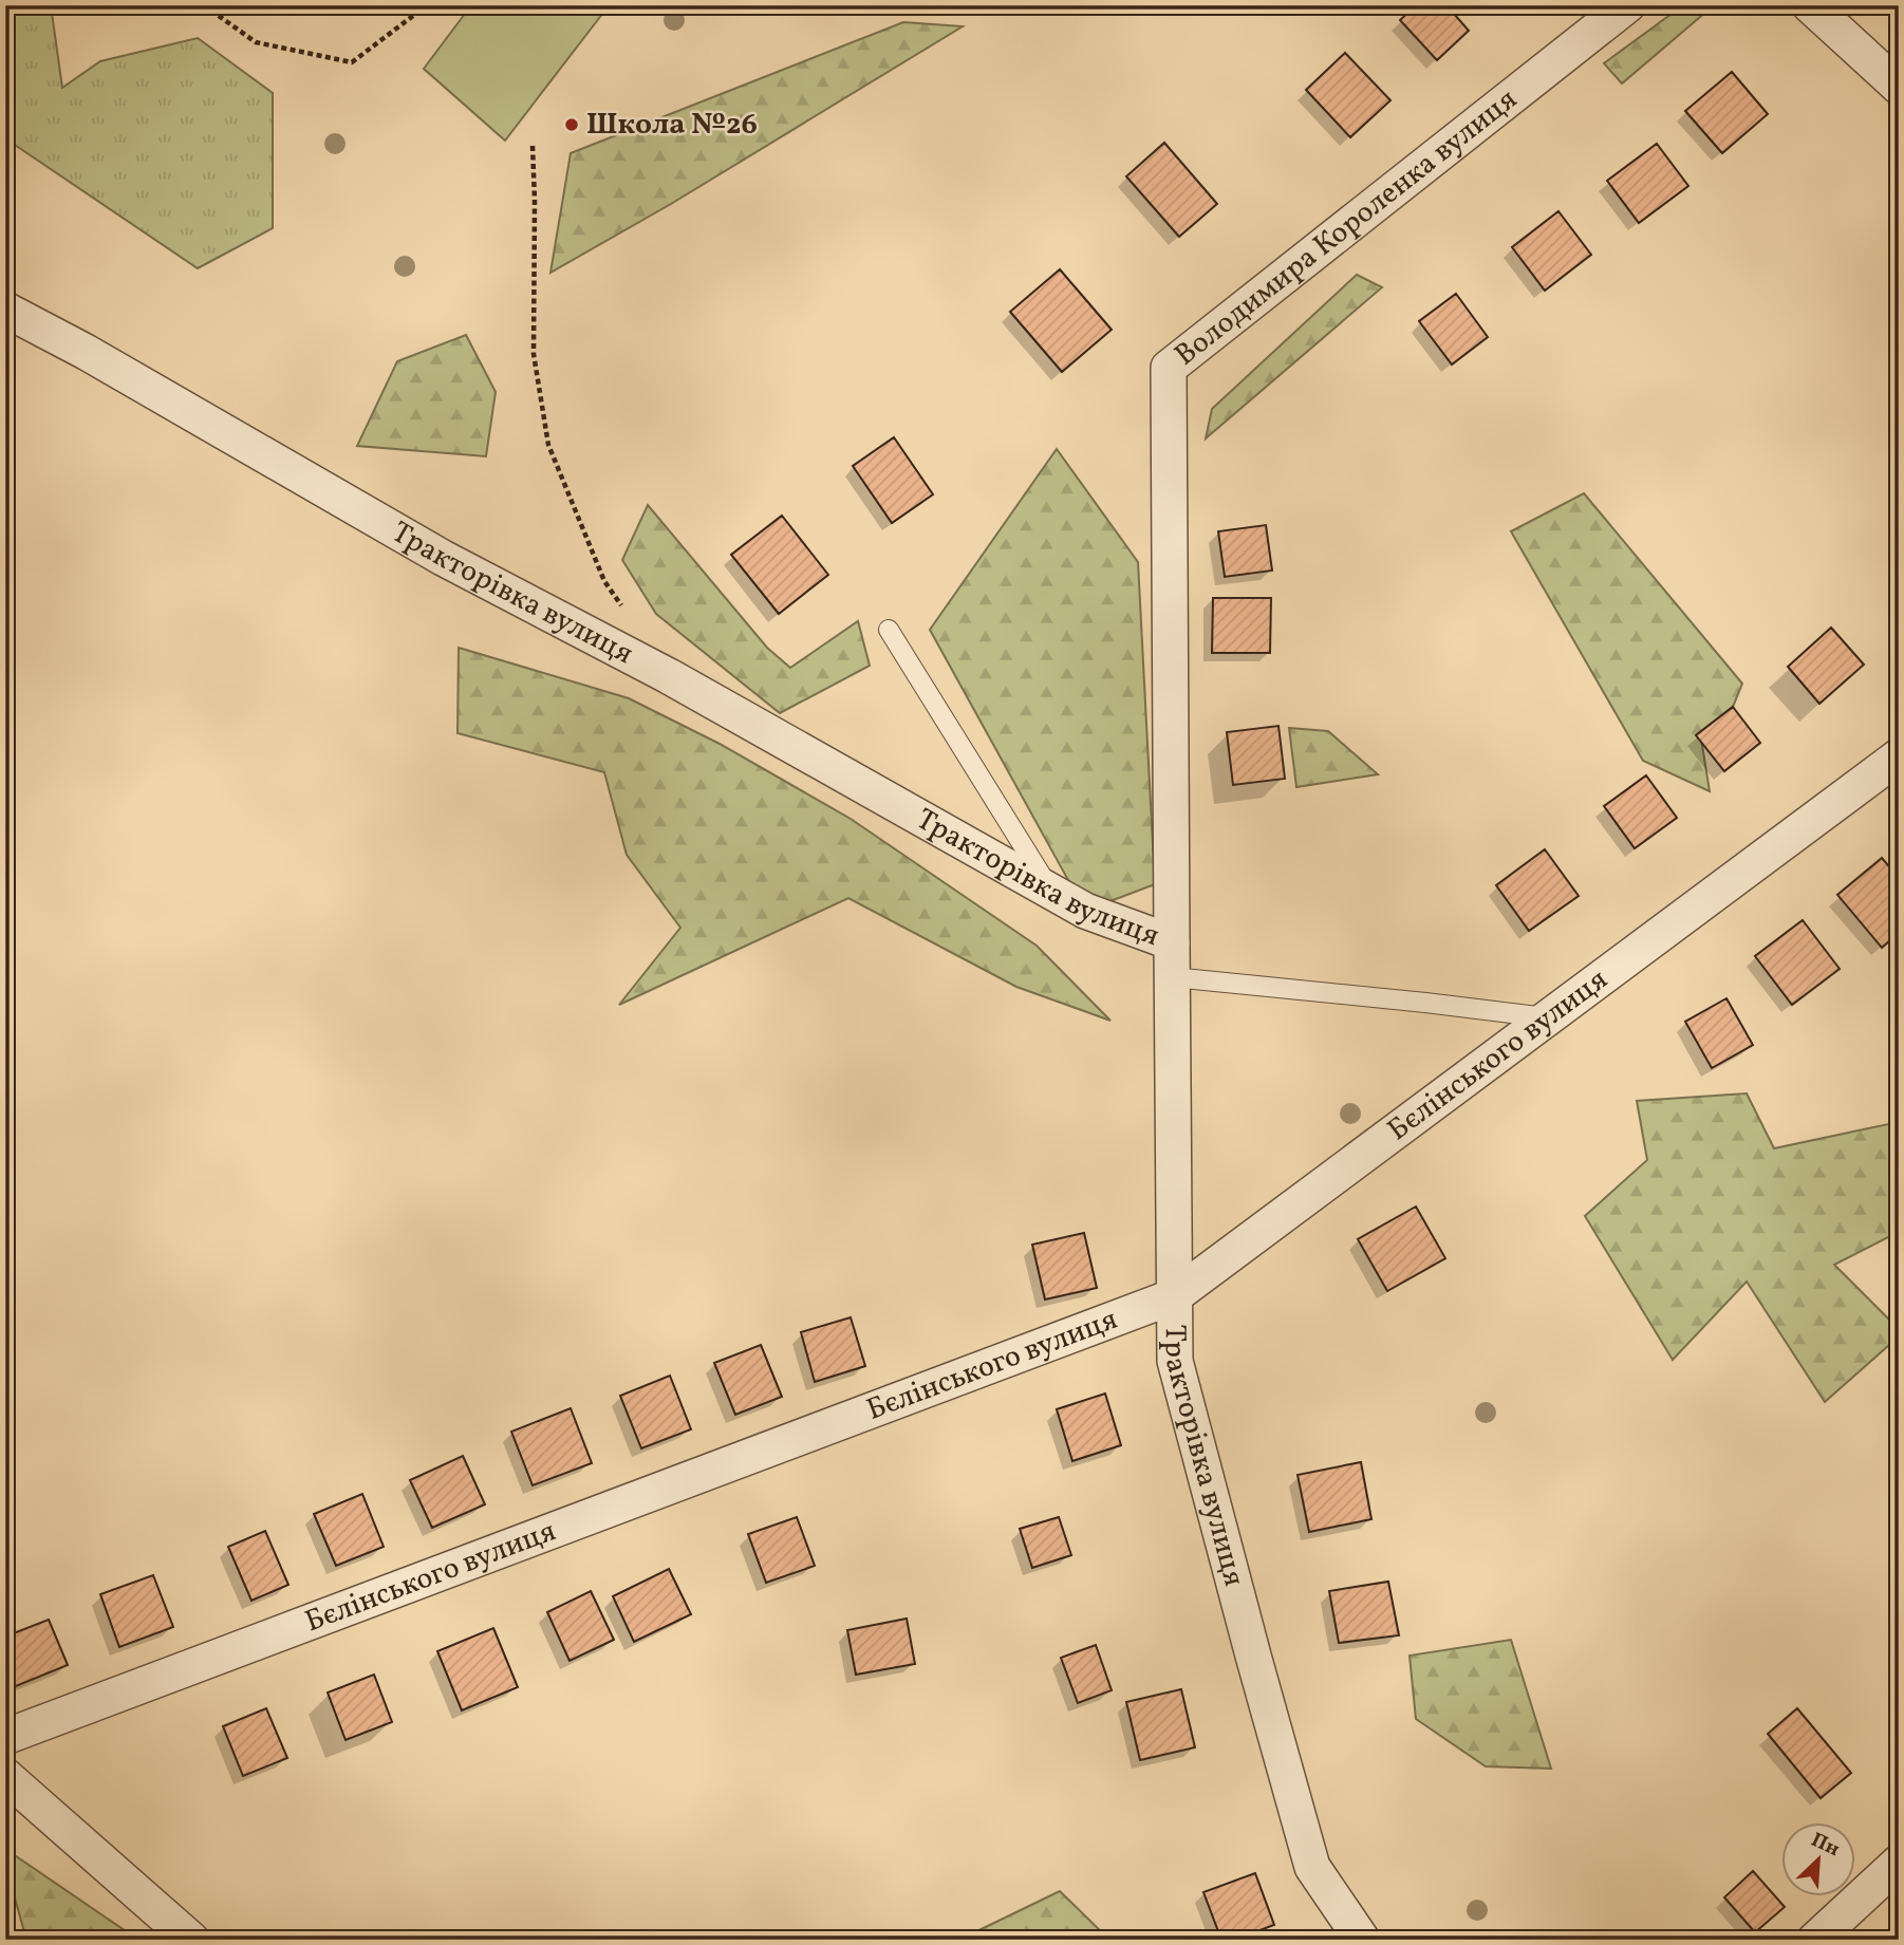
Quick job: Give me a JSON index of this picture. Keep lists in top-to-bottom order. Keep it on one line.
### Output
{"streets":{"street":["Володимира Короленка вулиця","Тракторівка вулиця","Бєлінського вулиця"]},"crossings":[["Володимира Короленка вулиця","Тракторівка вулиця"],["Тракторівка вулиця","Бєлінського вулиця"]],"places":["Школа №26"],"north":"top right"}
